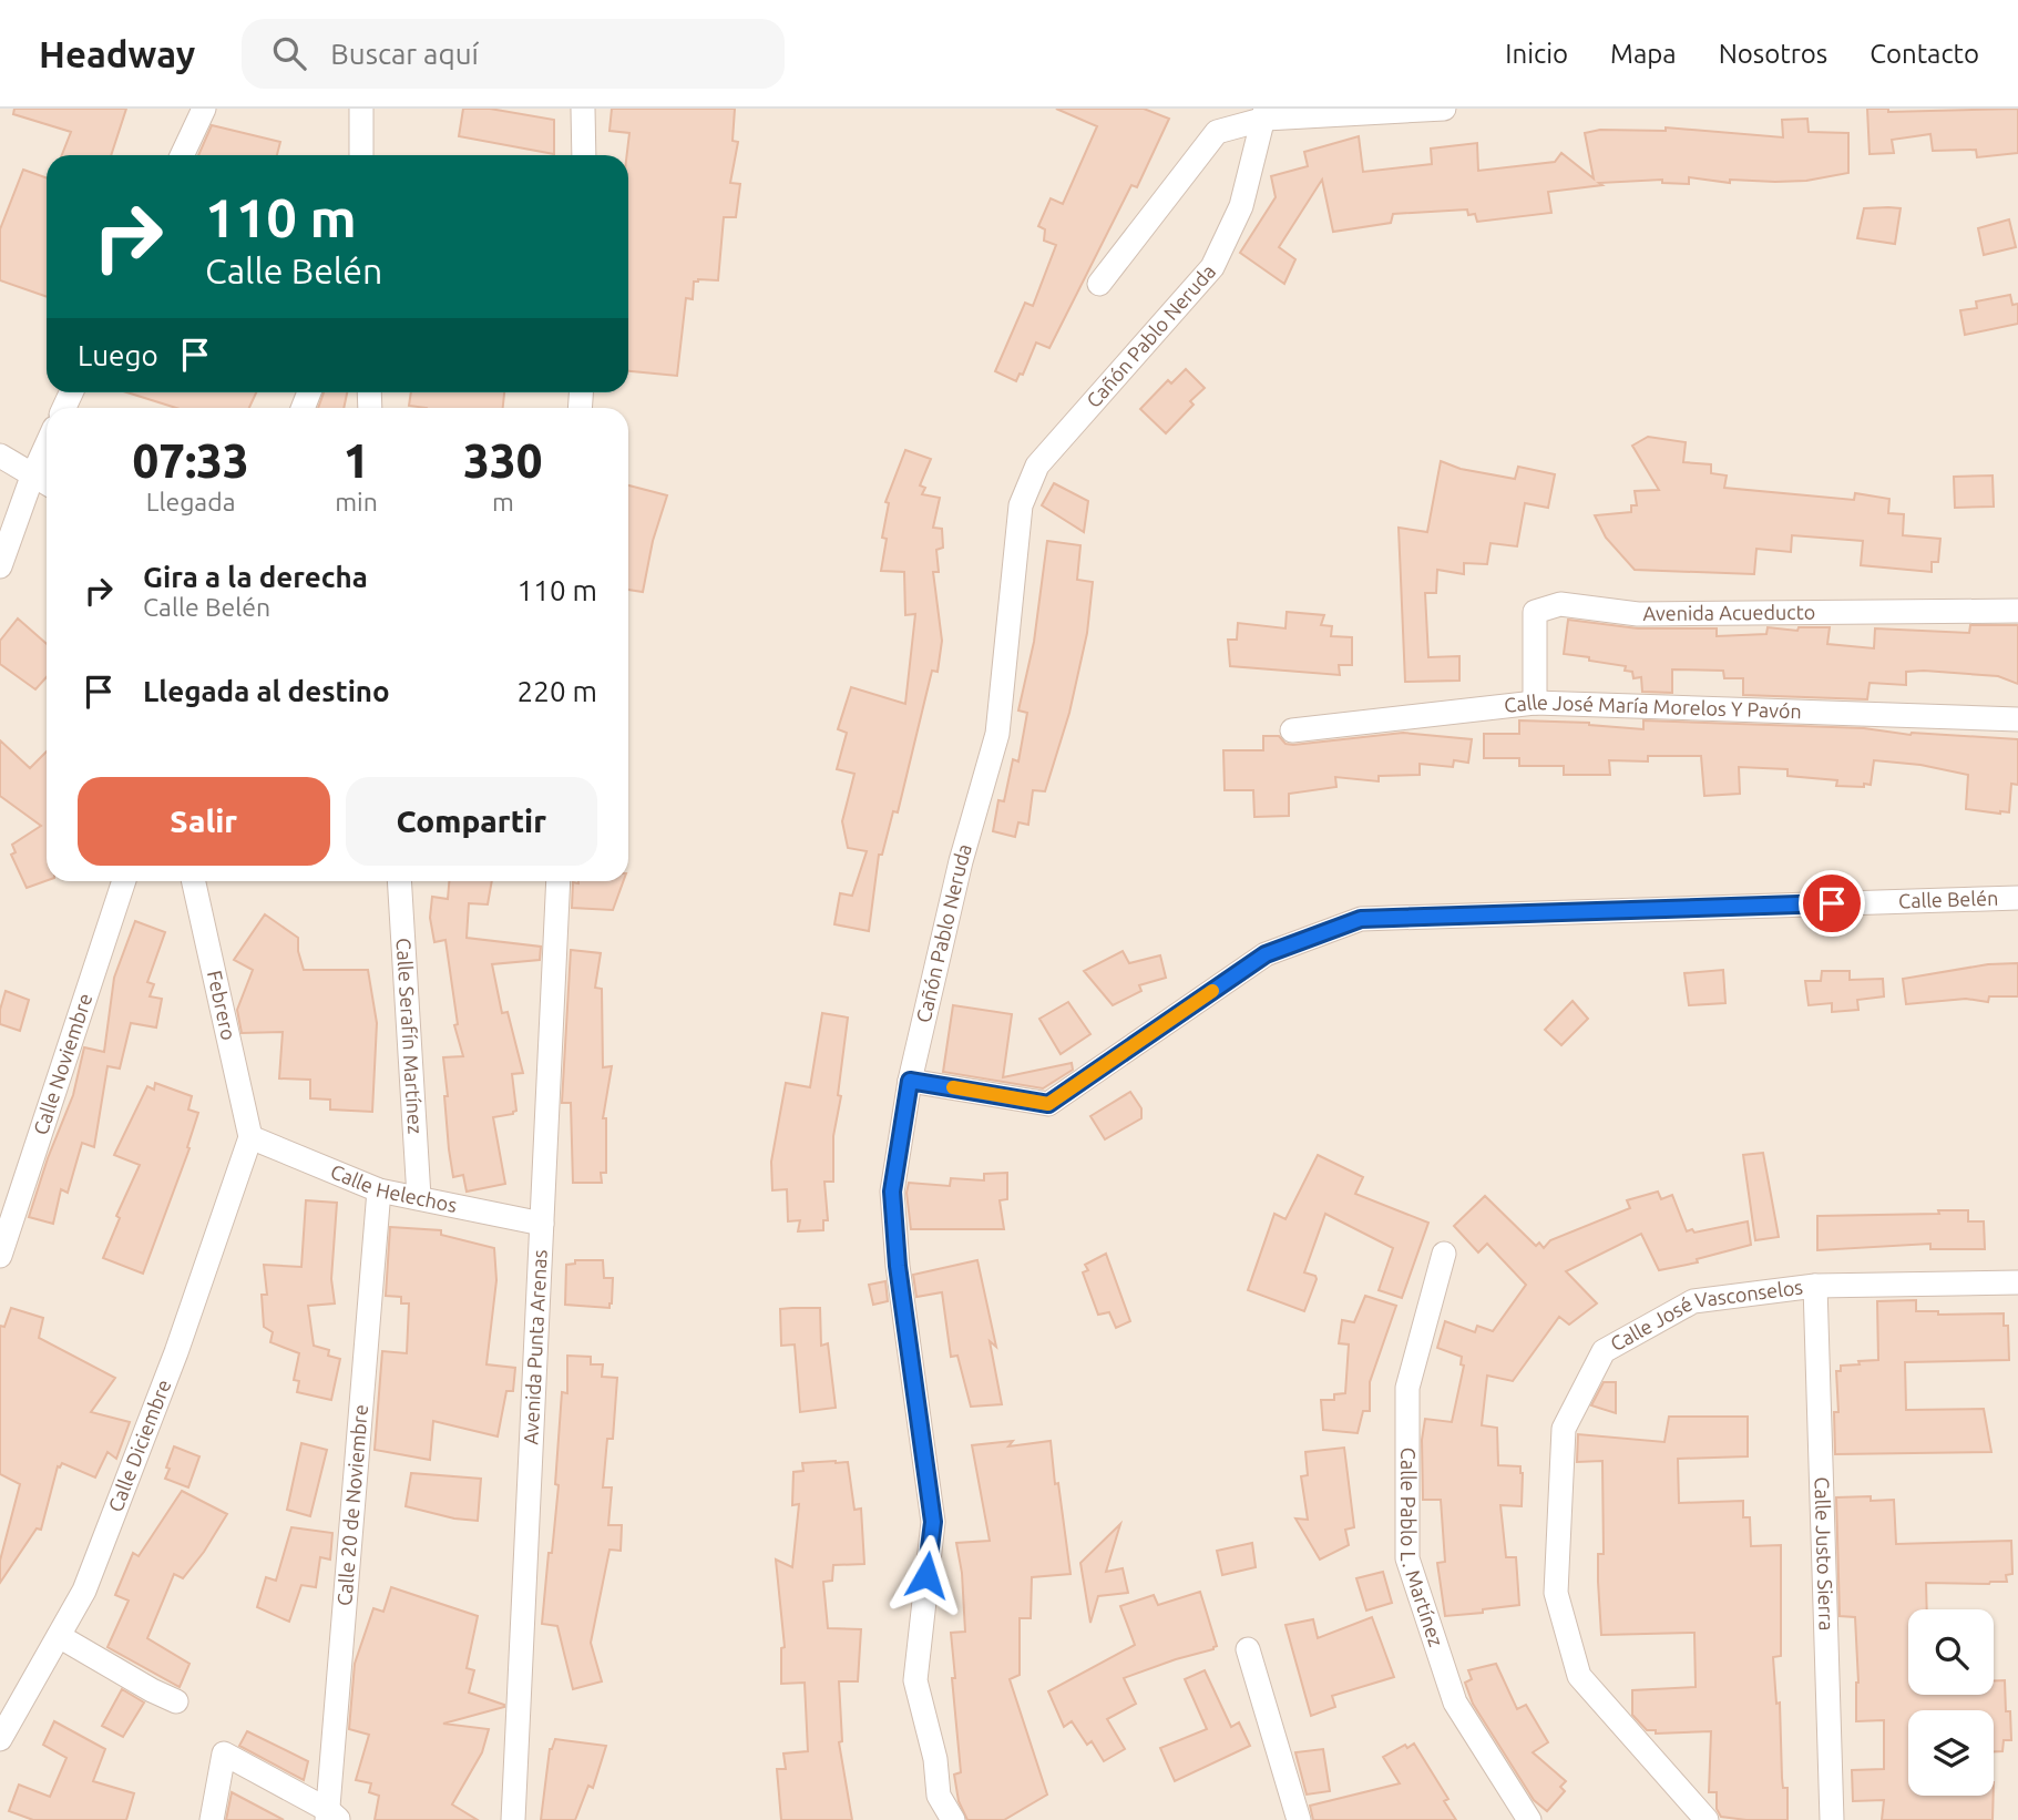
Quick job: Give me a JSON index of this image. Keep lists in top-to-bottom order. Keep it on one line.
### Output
{"streets":{"street":["Cañón Pablo Neruda","Avenida Acueducto","Calle José María Morelos Y Pavón","Calle Belén","Febrero","Calle Serafín Martínez","Calle Noviembre","Calle Helechos","Calle José Vasconselos","Avenida Punta Arenas","Calle Diciembre","Calle 20 de Noviembre","Calle Pablo L. Martínez","Calle Justo Sierra"]},"crossings":[["Cañón Pablo Neruda","Calle Belén"],["Avenida Acueducto","Calle José María Morelos Y Pavón"],["Febrero","Calle Helechos"],["Febrero","Calle Diciembre"],["Calle Serafín Martínez","Calle Helechos"],["Calle Helechos","Avenida Punta Arenas"],["Calle Helechos","Calle Diciembre"],["Calle Helechos","Calle 20 de Noviembre"],["Calle José Vasconselos","Calle Justo Sierra"]],"page":{"header":"Headway","search":"Buscar aquí","nav":["Inicio","Mapa","Nosotros","Contacto"],"turn":["110 m","Calle Belén"],"then":"Luego","eta":["07:33","Llegada","1","min","330","m"],"list":[{"name":"Gira a la derecha","note":"Calle Belén","value":"110 m"},{"name":"Llegada al destino","value":"220 m"}],"buttons":["Salir","Compartir"]}}
